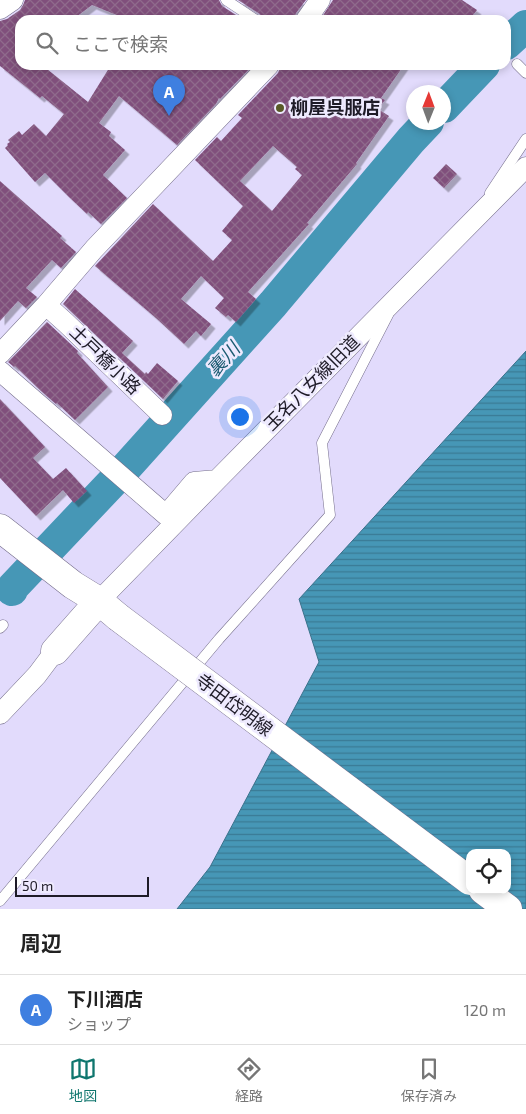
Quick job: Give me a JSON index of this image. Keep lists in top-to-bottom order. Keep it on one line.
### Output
{"streets":{"main road":["寺田岱明線"],"street":["土戸橋小路","玉名八女線旧道"]},"crossings":[["玉名八女線旧道","寺田岱明線"]],"water":["裏川"],"places":["柳屋呉服店"],"scale_bar":"50 m","north":"top","page":{"search":"ここで検索","pins":"A","scale":"50 m","heading":"周辺","list":[{"mark":"A","name":"下川酒店","note":"ショップ","value":"120 m"}],"nav":["地図","経路","保存済み"]}}
